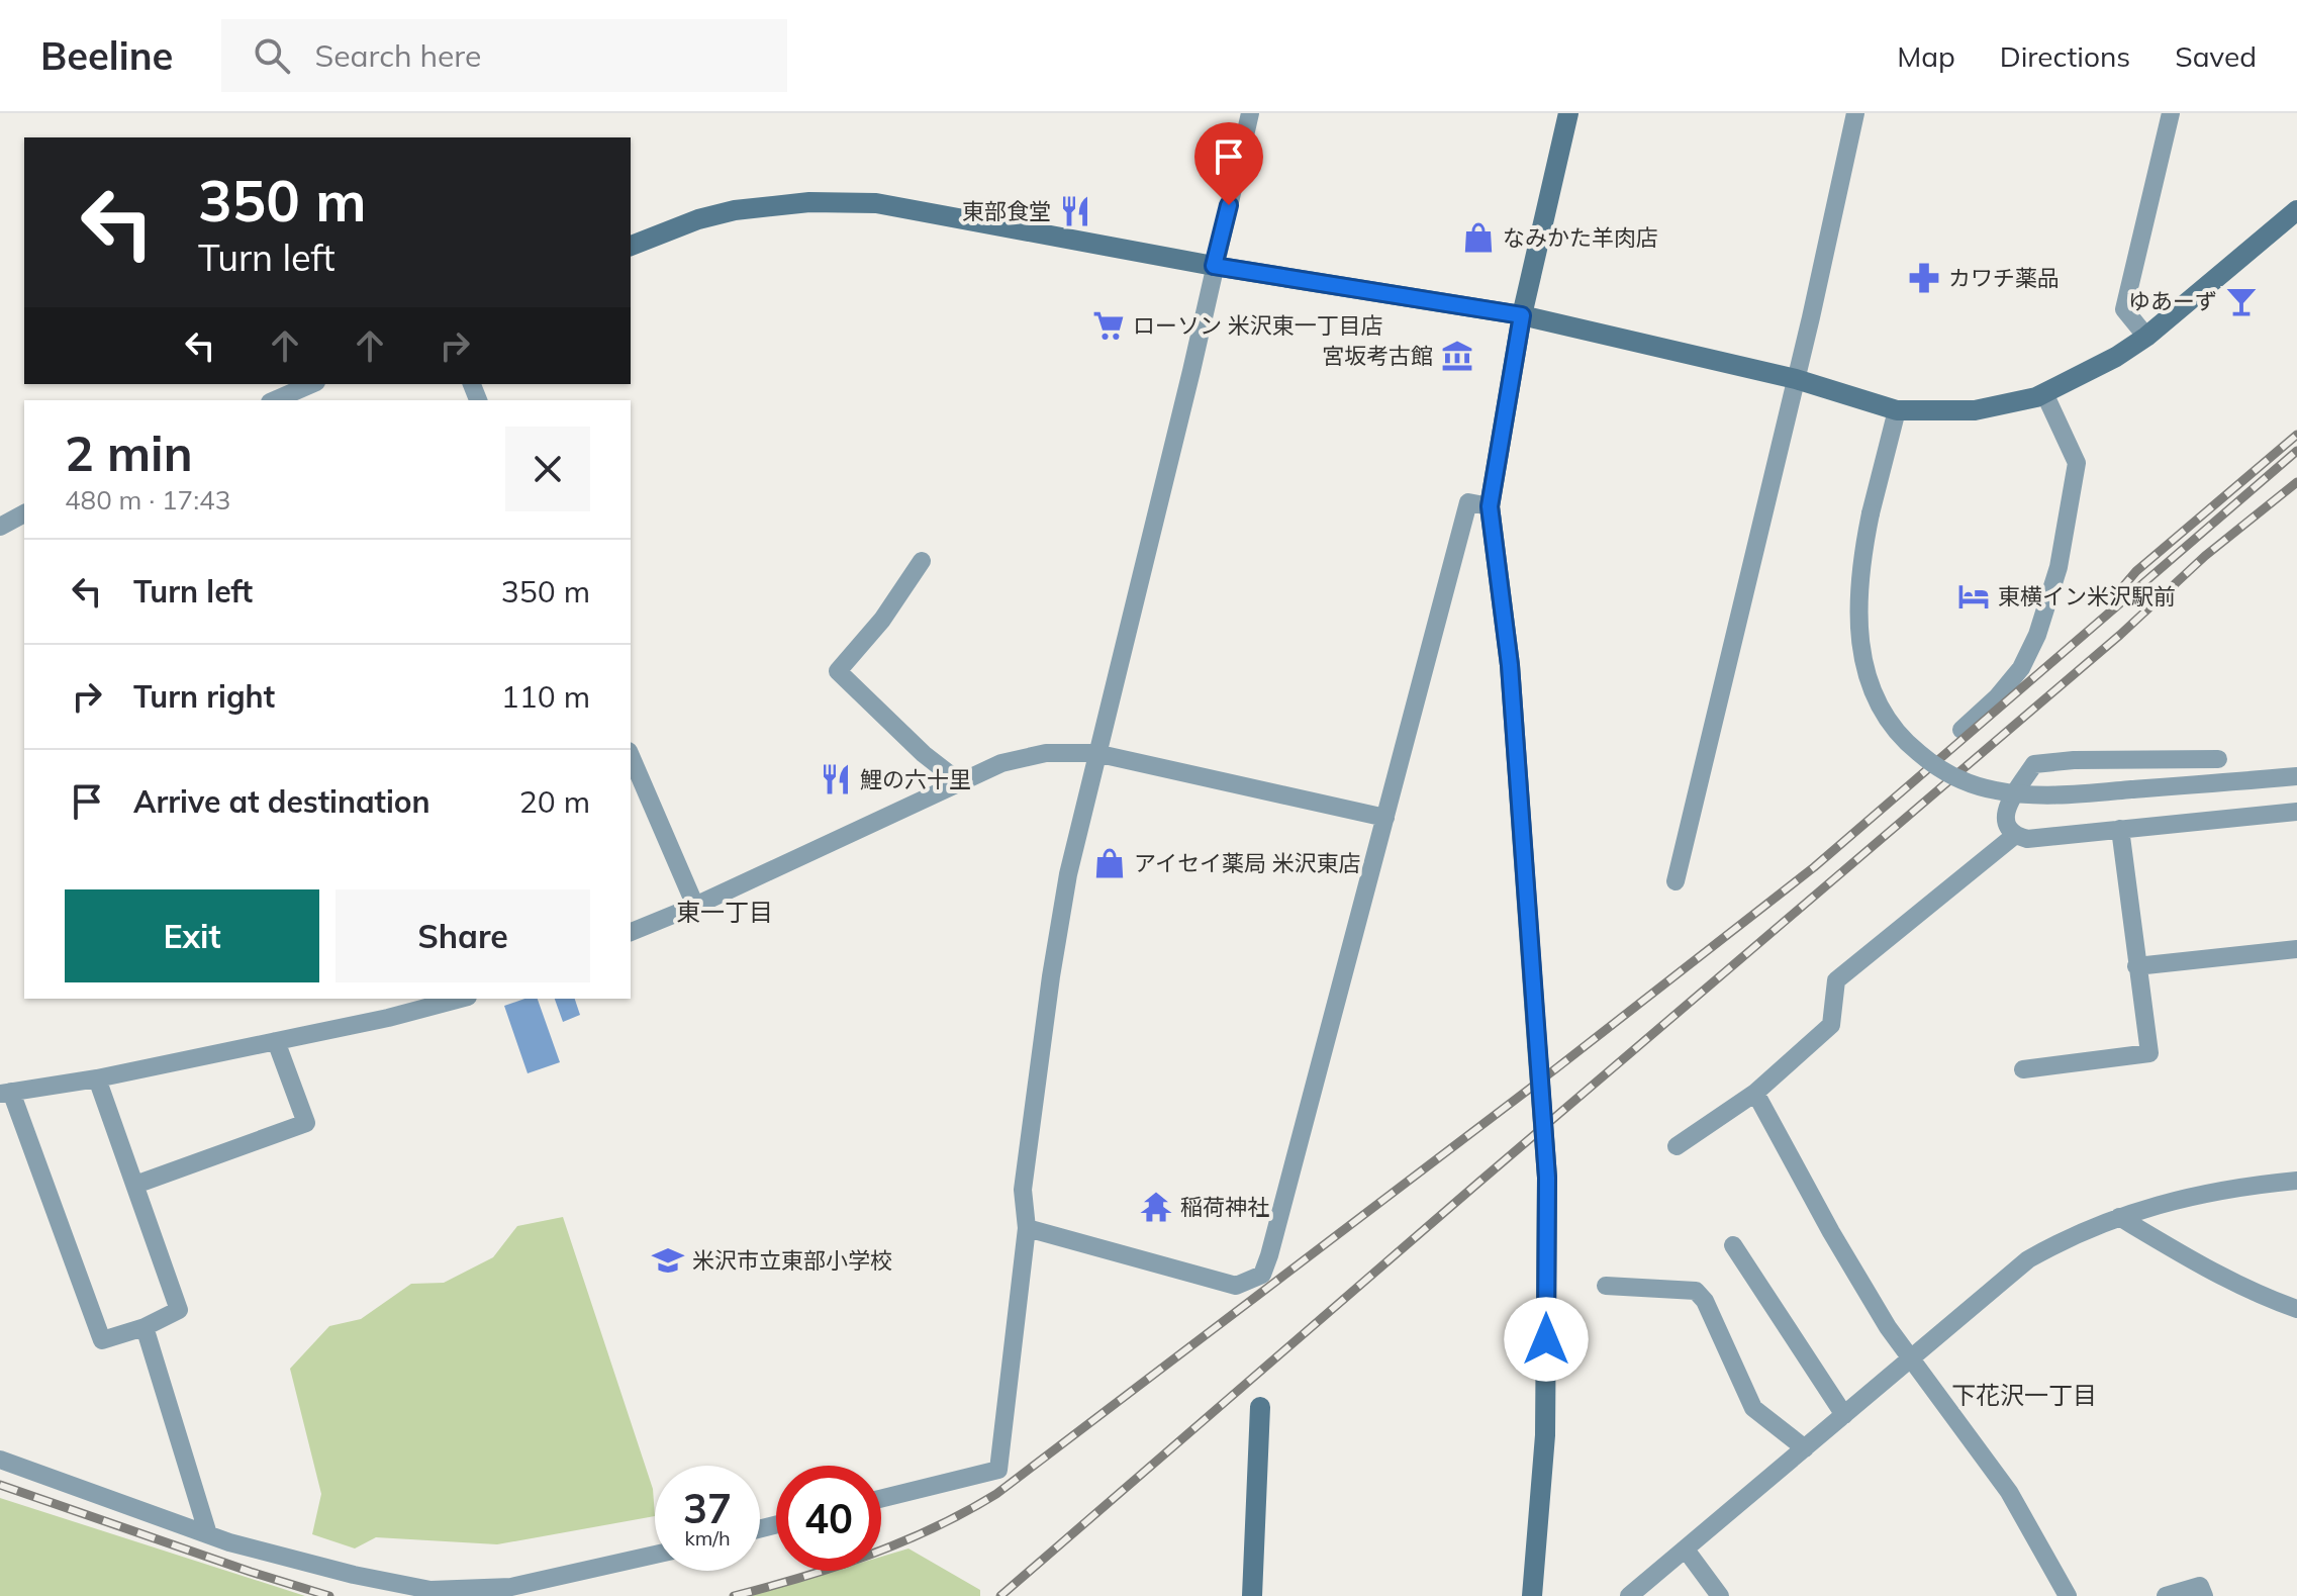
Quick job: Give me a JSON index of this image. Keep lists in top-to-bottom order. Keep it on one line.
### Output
{"districts":["東一丁目","下花沢一丁目"],"places":{"restaurant":["東部食堂","鯉の六十里"],"shop":["なみかた羊肉店","アイセイ薬局 米沢東店"],"pharmacy":["カワチ薬品"],"bar":["ゆあーず"],"supermarket":["ローソン 米沢東一丁目店"],"museum":["宮坂考古館"],"hotel":["東横イン米沢駅前"],"temple":["稲荷神社"],"school or university":["米沢市立東部小学校"]},"page":{"header":"Beeline","search":"Search here","nav":["Map","Directions","Saved"],"turn":["350 m","Turn left"],"heading":["2 min","480 m · 17:43"],"list":[{"name":"Turn left","value":"350 m"},{"name":"Turn right","value":"110 m"},{"name":"Arrive at destination","value":"20 m"}],"buttons":["Exit","Share"],"speed":"37 km/h","limit":"40"}}
